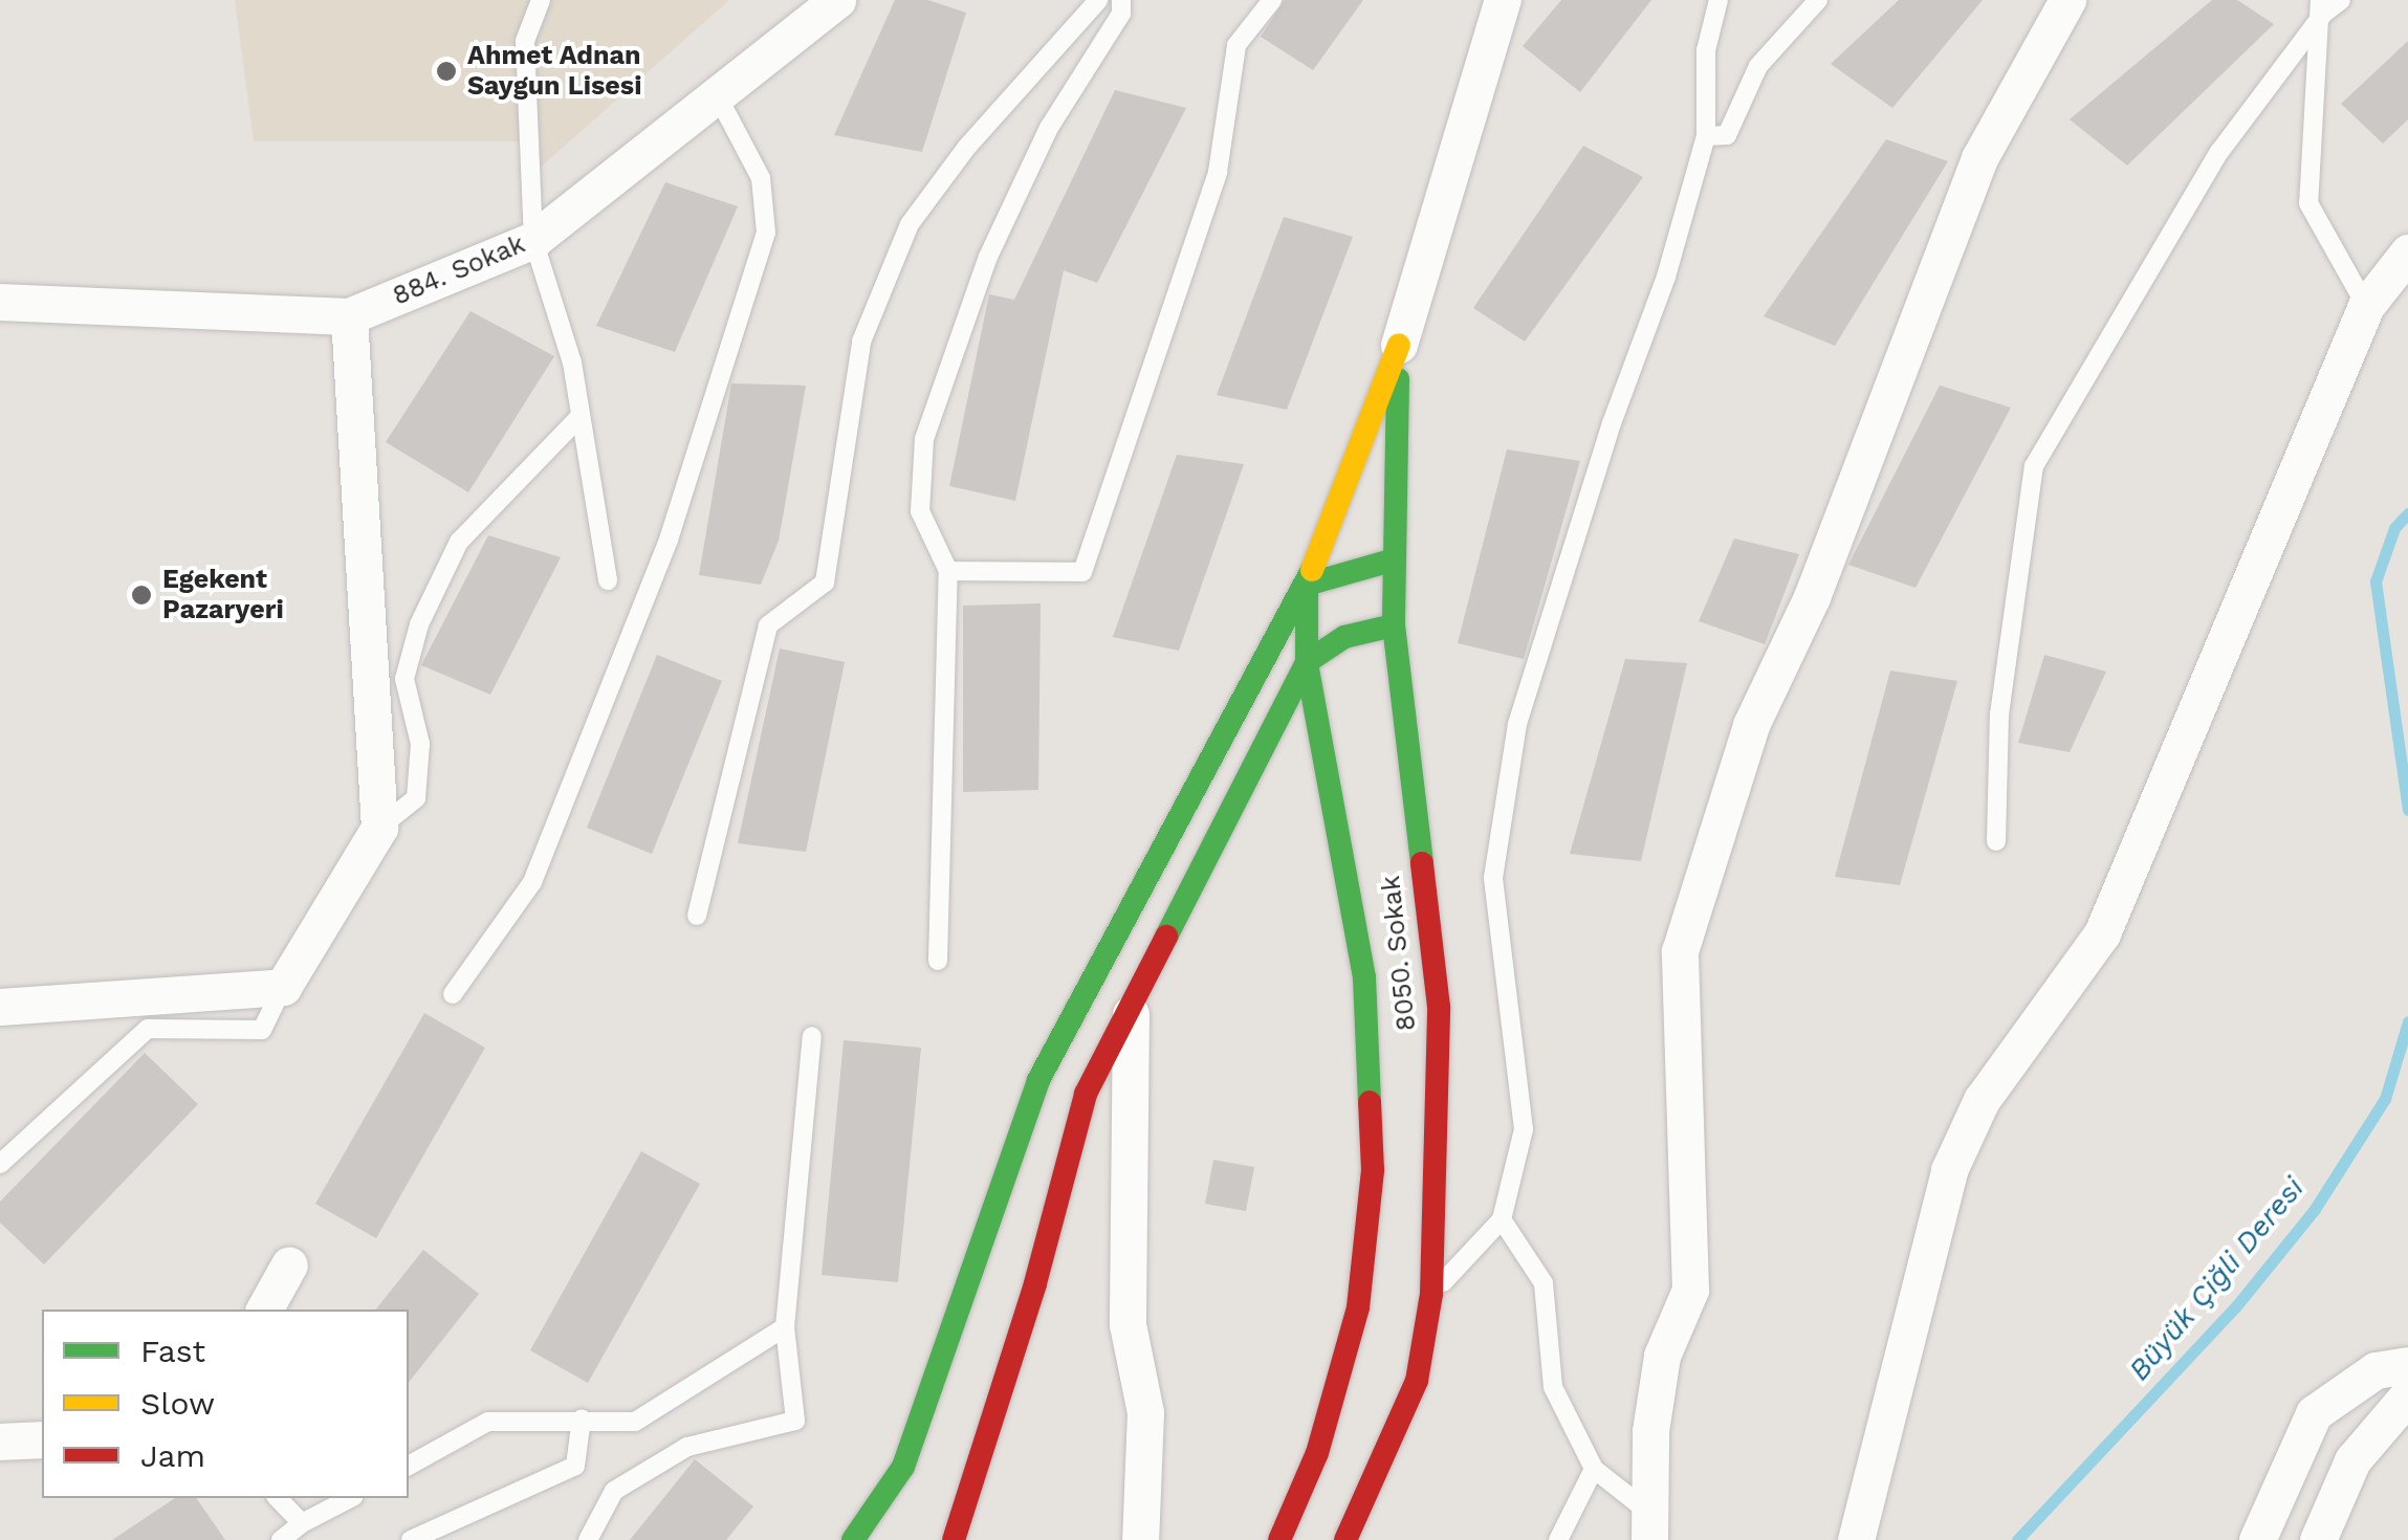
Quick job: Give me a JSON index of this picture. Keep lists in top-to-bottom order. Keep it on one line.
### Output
{"streets":{"street":["884. Sokak","8050. Sokak"]},"water":["Büyük Çiğli Deresi"],"places":["Ahmet Adnan Saygun Lisesi","Egekent Pazaryeri"],"legend":["Fast","Slow","Jam"]}
